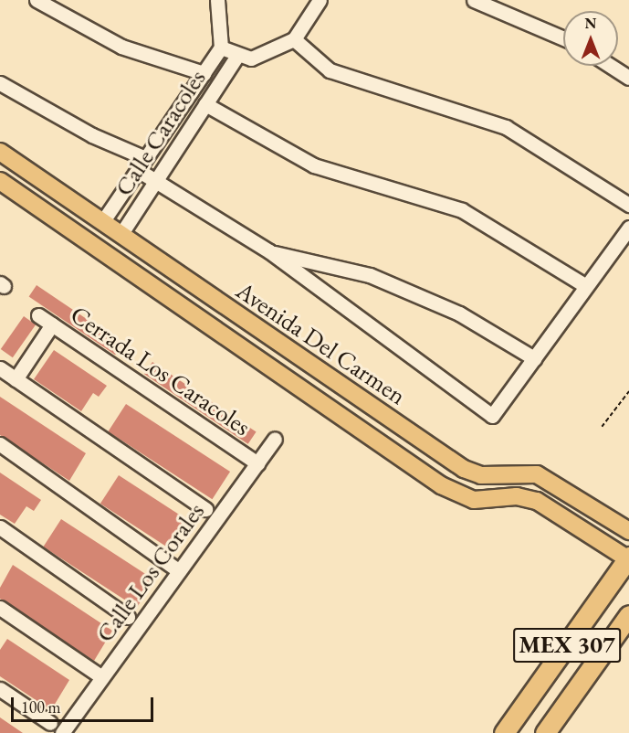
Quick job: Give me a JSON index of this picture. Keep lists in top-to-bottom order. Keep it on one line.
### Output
{"streets":{"highway":["MEX 307"],"main road":["Avenida Del Carmen"],"street":["Calle Caracoles","Cerrada Los Caracoles","Calle Los Corales"]},"crossings":[["Calle Caracoles","Avenida Del Carmen"],["Avenida Del Carmen","MEX 307"],["Cerrada Los Caracoles","Calle Los Corales"]],"scale_bar":"100 m","north":"top"}
